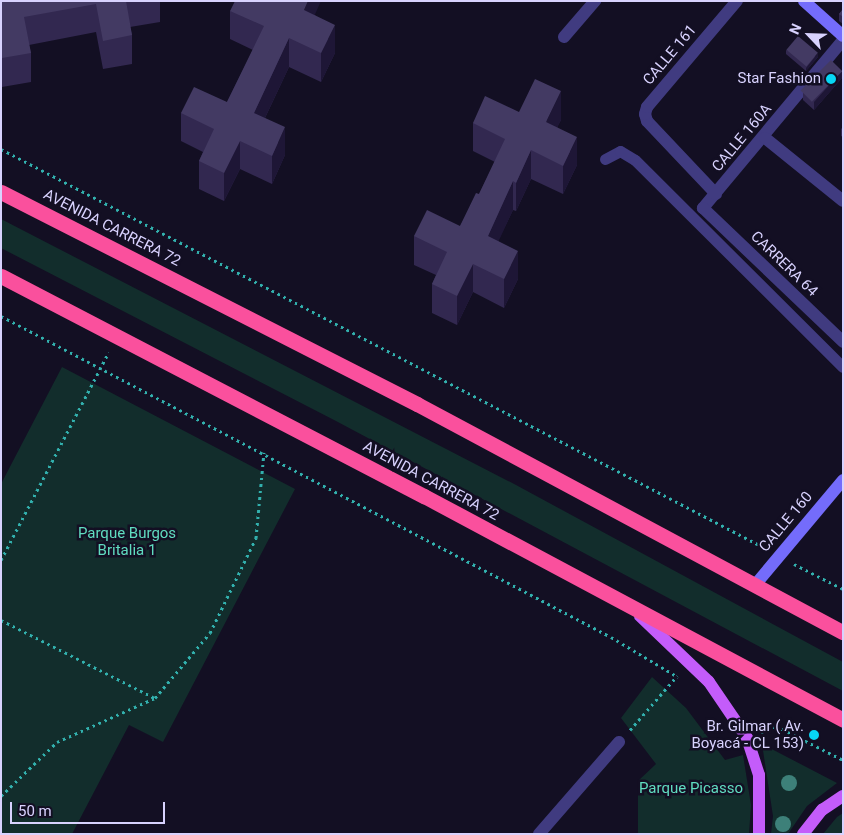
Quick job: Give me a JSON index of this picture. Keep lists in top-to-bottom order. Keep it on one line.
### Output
{"streets":{"highway":["AVENIDA CARRERA 72"],"street":["CALLE 161","CALLE 160A","CARRERA 64","CALLE 160"]},"crossings":[["CALLE 161","CALLE 160A"],["CALLE 160A","CARRERA 64"],["AVENIDA CARRERA 72","CALLE 160"]],"parks":["Parque Burgos Britalia 1","Parque Picasso"],"places":["Star Fashion","Br. Gilmar ( Av. Boyacá - CL 153)"],"scale_bar":"50 m","north":"top left"}
